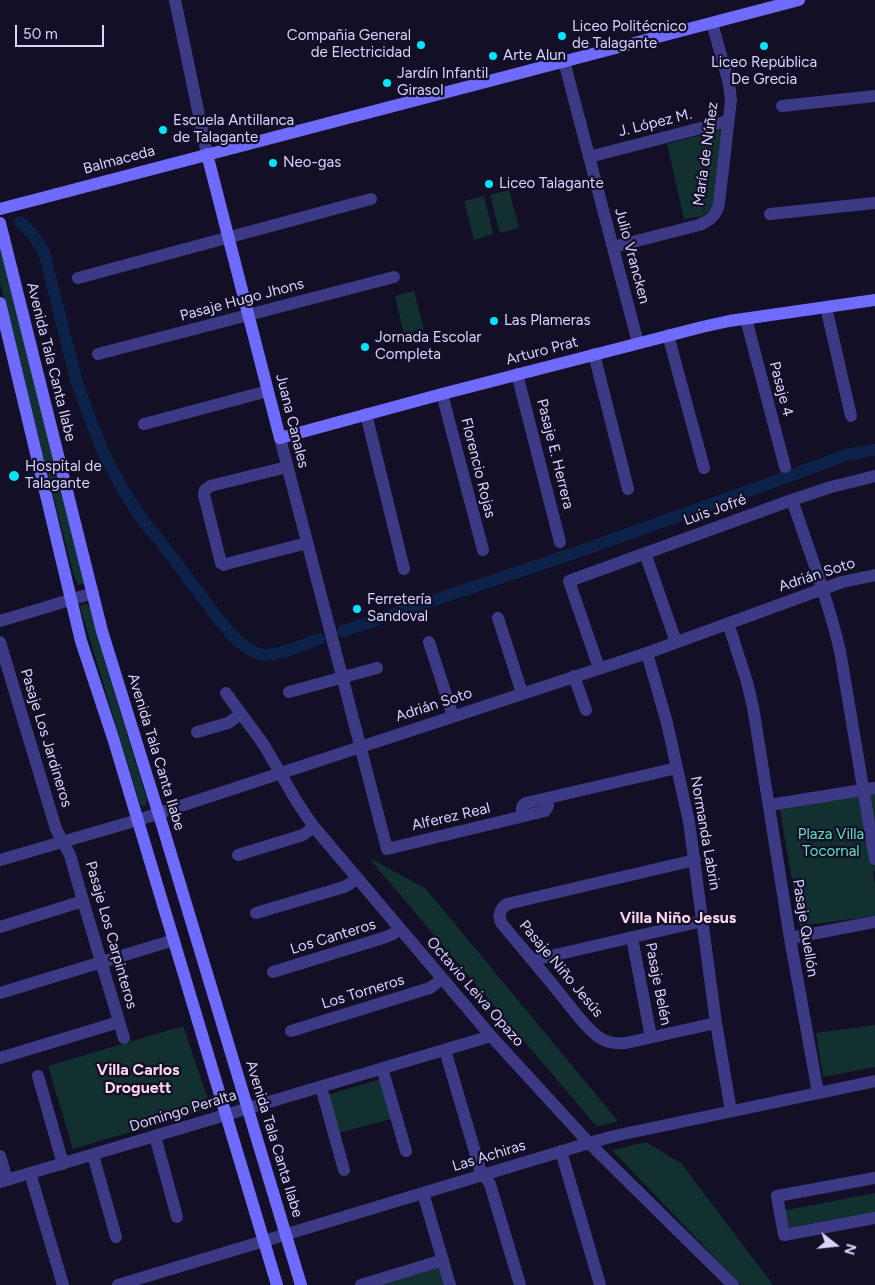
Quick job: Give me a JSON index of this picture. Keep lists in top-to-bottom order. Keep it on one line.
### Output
{"streets":{"street":["J. López M.","María de Núñez","Balmaceda","Julio Vrancken","Pasaje Hugo Jhons","Arturo Prat","Avenida Tala Canta Ilabe","Pasaje 4","Juana Canales","Pasaje E. Herrera","Florencio Rojas","Luis Jofré","Adrián Soto","Pasaje Los Jardineros","Alferez Real","Normanda Labrin","Pasaje Quellón","Pasaje Los Carpinteros","Los Canteros","Pasaje Niño Jesús","Pasaje Belén","Los Torneros","Octavio Leiva Opazo","Domingo Peralta","Las Achiras"]},"crossings":[["J. López M.","María de Núñez"],["J. López M.","Julio Vrancken"],["María de Núñez","Balmaceda"],["María de Núñez","Julio Vrancken"],["Balmaceda","Julio Vrancken"],["Balmaceda","Juana Canales"],["Julio Vrancken","Arturo Prat"],["Pasaje Hugo Jhons","Juana Canales"],["Arturo Prat","Pasaje 4"],["Arturo Prat","Juana Canales"],["Arturo Prat","Pasaje E. Herrera"],["Arturo Prat","Florencio Rojas"],["Avenida Tala Canta Ilabe","Adrián Soto"],["Avenida Tala Canta Ilabe","Domingo Peralta"],["Avenida Tala Canta Ilabe","Las Achiras"],["Juana Canales","Adrián Soto"],["Juana Canales","Alferez Real"],["Luis Jofré","Adrián Soto"],["Adrián Soto","Pasaje Los Jardineros"],["Adrián Soto","Normanda Labrin"],["Adrián Soto","Pasaje Quellón"],["Adrián Soto","Pasaje Los Carpinteros"],["Adrián Soto","Octavio Leiva Opazo"],["Pasaje Los Jardineros","Pasaje Los Carpinteros"],["Alferez Real","Normanda Labrin"],["Normanda Labrin","Pasaje Niño Jesús"],["Normanda Labrin","Las Achiras"],["Pasaje Quellón","Las Achiras"],["Los Canteros","Octavio Leiva Opazo"],["Pasaje Niño Jesús","Pasaje Belén"],["Los Torneros","Octavio Leiva Opazo"],["Octavio Leiva Opazo","Domingo Peralta"],["Octavio Leiva Opazo","Las Achiras"]],"districts":["Villa Niño Jesus","Villa Carlos Droguett"],"parks":["Plaza Villa Tocornal"],"places":["Liceo Politécnico de Talagante","Compañia General de Electricidad","Liceo República De Grecia","Arte Alun","Jardín Infantil Girasol","Escuela Antillanca de Talagante","Neo-gas","Liceo Talagante","Las Plameras","Jornada Escolar Completa","Hospital de Talagante","Ferretería Sandoval"],"scale_bar":"50 m","north":"right"}
